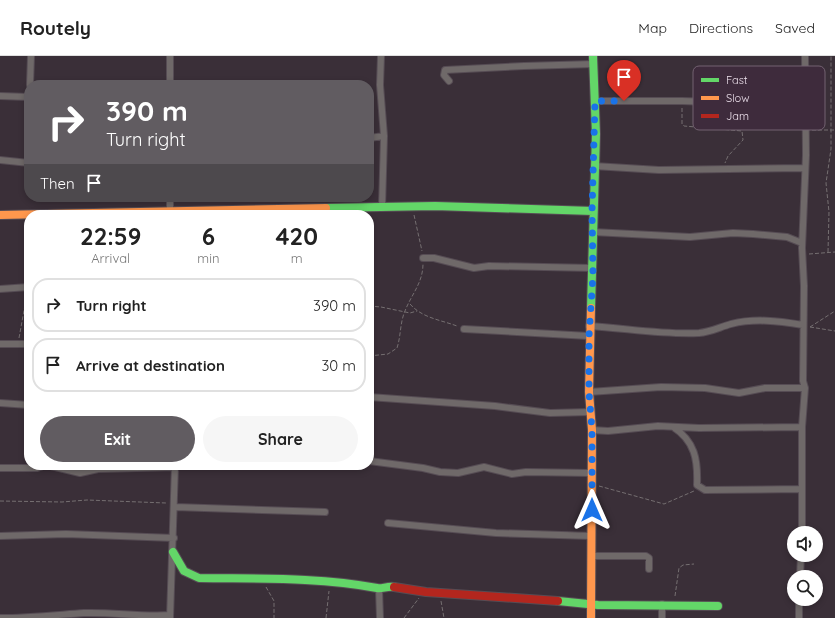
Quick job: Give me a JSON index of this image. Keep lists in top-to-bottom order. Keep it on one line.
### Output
{"legend":["Fast","Slow","Jam"],"page":{"header":"Routely","nav":["Map","Directions","Saved"],"turn":["390 m","Turn right"],"then":"Then","eta":["22:59","Arrival","6","min","420","m"],"list":[{"name":"Turn right","value":"390 m"},{"name":"Arrive at destination","value":"30 m"}],"buttons":["Exit","Share"]}}
